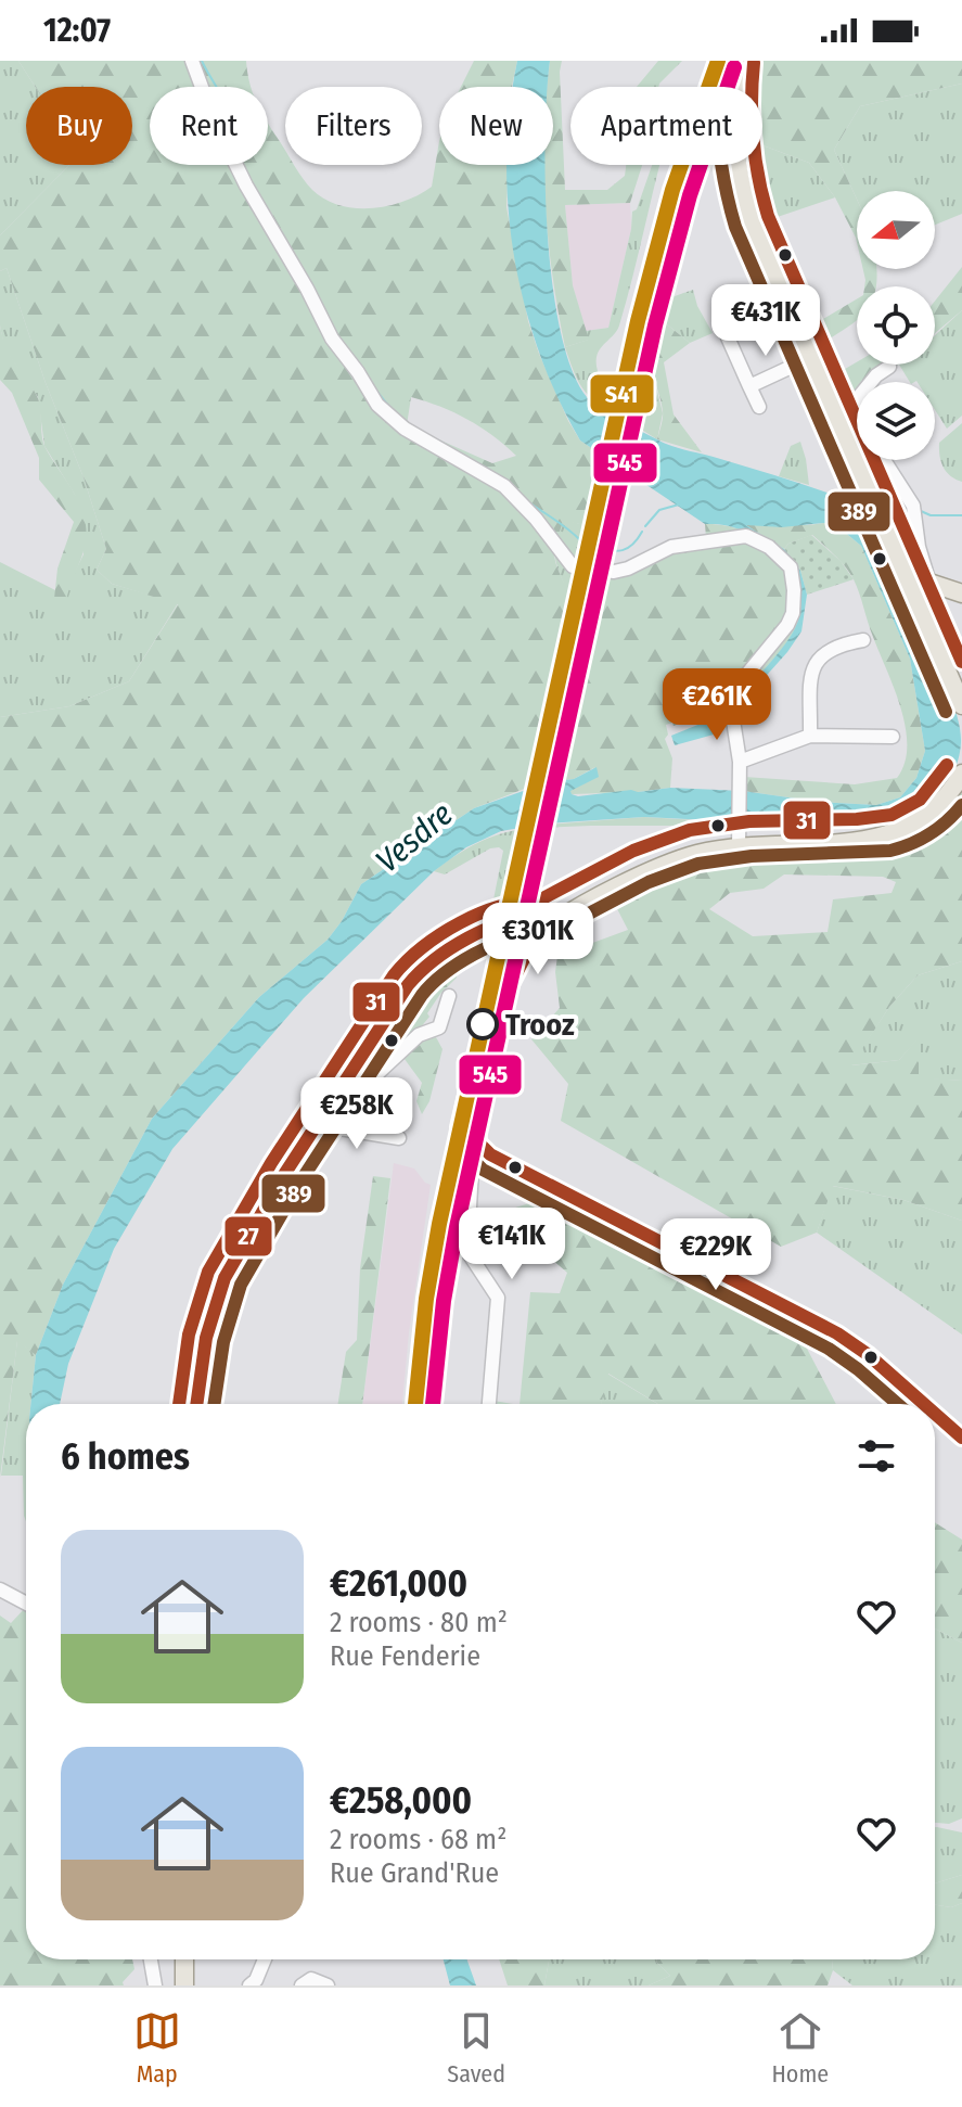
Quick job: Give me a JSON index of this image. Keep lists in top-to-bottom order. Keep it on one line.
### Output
{"water":["Vesdre"],"places":["Trooz"],"lines":["transit line S41","transit line 389","transit line 31","transit line 545","transit line 27"],"north":"left","page":{"status":"12:07","chip":["Buy","Rent","Filters","New","Apartment"],"price":["€431K","€261K","€301K","€258K","€141K","€229K"],"heading":"6 homes","list":[{"name":"€261,000","note":"2 rooms · 80 m² · Rue Fenderie"},{"name":"€258,000","note":"2 rooms · 68 m² · Rue Grand'Rue"}],"tabs":["Map","Saved","Home"]}}
